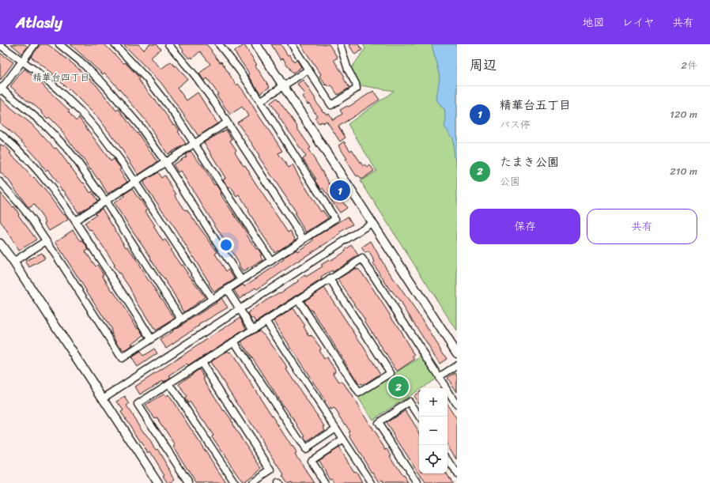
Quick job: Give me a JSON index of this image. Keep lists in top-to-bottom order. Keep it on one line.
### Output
{"districts":["精華台四丁目"],"page":{"header":"Atlasly","nav":["地図","レイヤ","共有"],"heading":["周辺","2件"],"list":[{"mark":"1","name":"精華台五丁目","note":"バス停","value":"120 m"},{"mark":"2","name":"たまき公園","note":"公園","value":"210 m"}],"pins":["1","2"],"buttons":["保存","共有"],"map_buttons":["+","−"]}}
